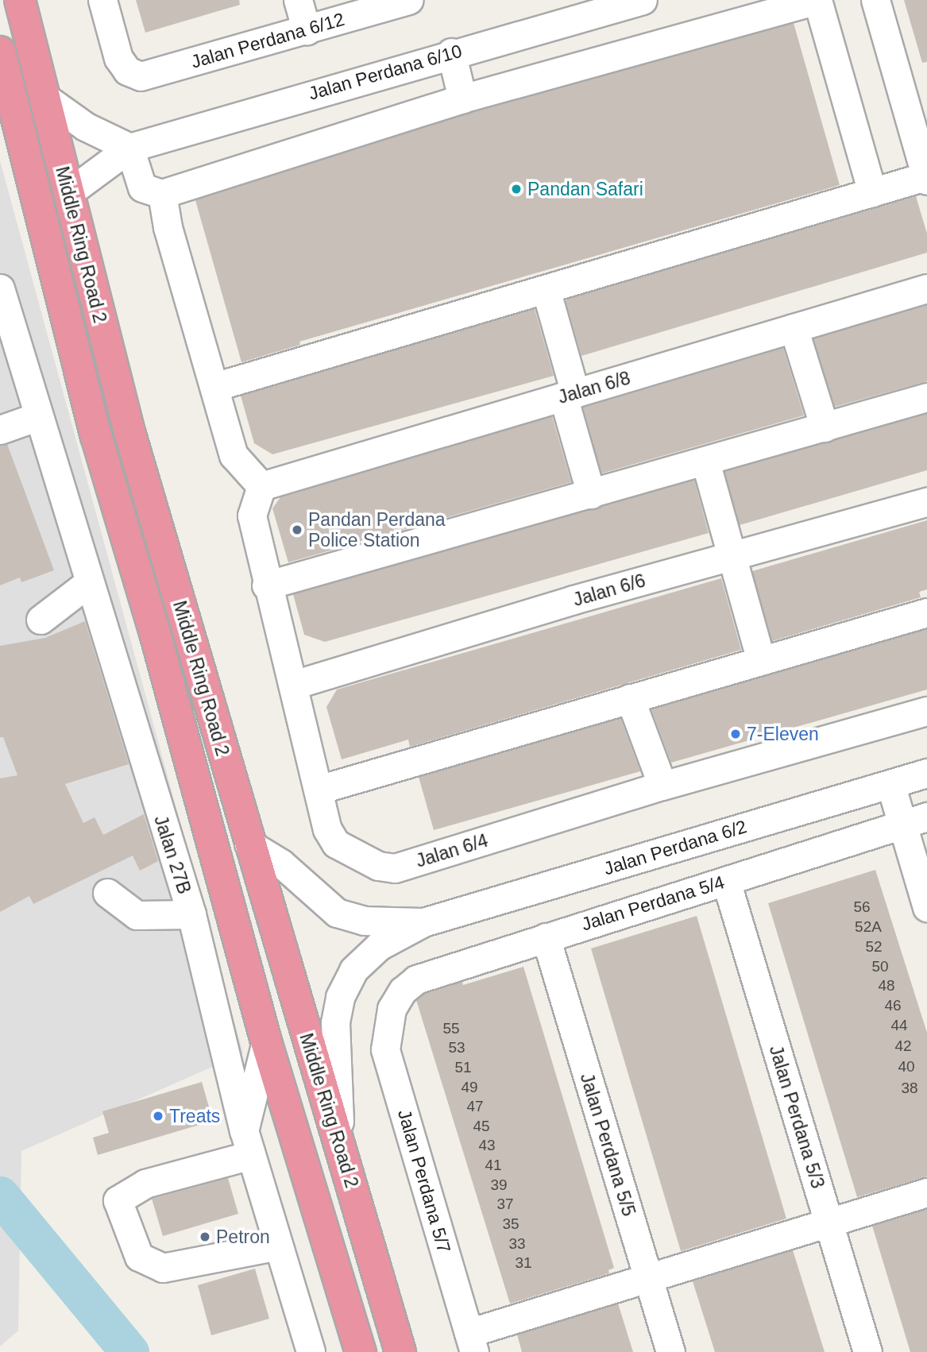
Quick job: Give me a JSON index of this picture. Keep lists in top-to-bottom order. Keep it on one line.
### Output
{"streets":{"highway":["Middle Ring Road 2"],"street":["Jalan Perdana 6/12","Jalan Perdana 6/10","Jalan 6/8","Jalan 6/6","Jalan Perdana 6/2","Jalan 6/4","Jalan 27B","Jalan Perdana 5/4","Jalan Perdana 5/3","Jalan Perdana 5/5","Jalan Perdana 5/7"]},"crossings":[["Middle Ring Road 2","Jalan Perdana 6/2"],["Jalan 6/8","Jalan 6/4"],["Jalan 6/6","Jalan 6/4"],["Jalan Perdana 5/4","Jalan Perdana 5/3"],["Jalan Perdana 5/4","Jalan Perdana 5/5"],["Jalan Perdana 5/4","Jalan Perdana 5/7"]],"places":["Pandan Safari","Pandan Perdana Police Station","7-Eleven","Treats","Petron"],"house_numbers":["56","52A","52","50","48","46","44","55","42","53","40","51","49","38","47","45","43","41","39","37","35","33","31"]}
